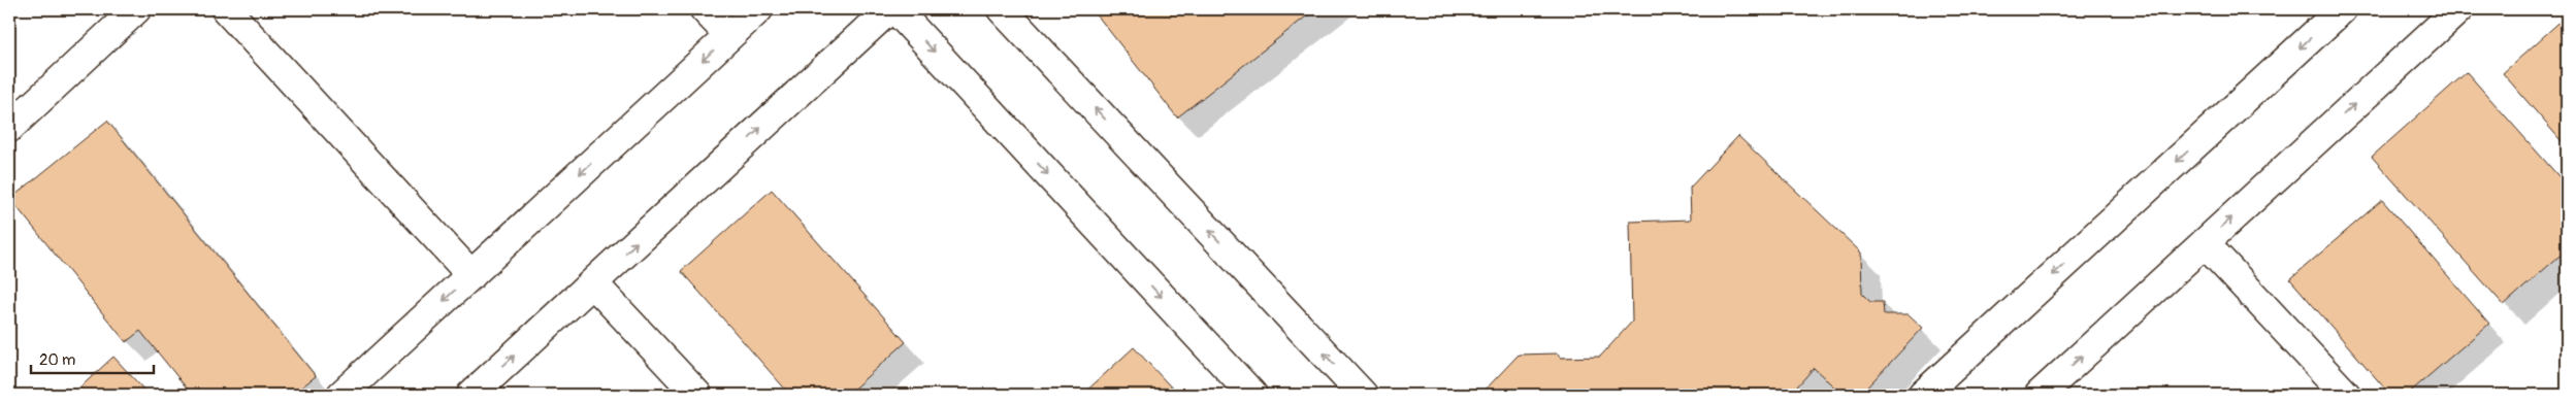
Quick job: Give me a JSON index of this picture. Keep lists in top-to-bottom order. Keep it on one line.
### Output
{"scale_bar":"20 m"}
